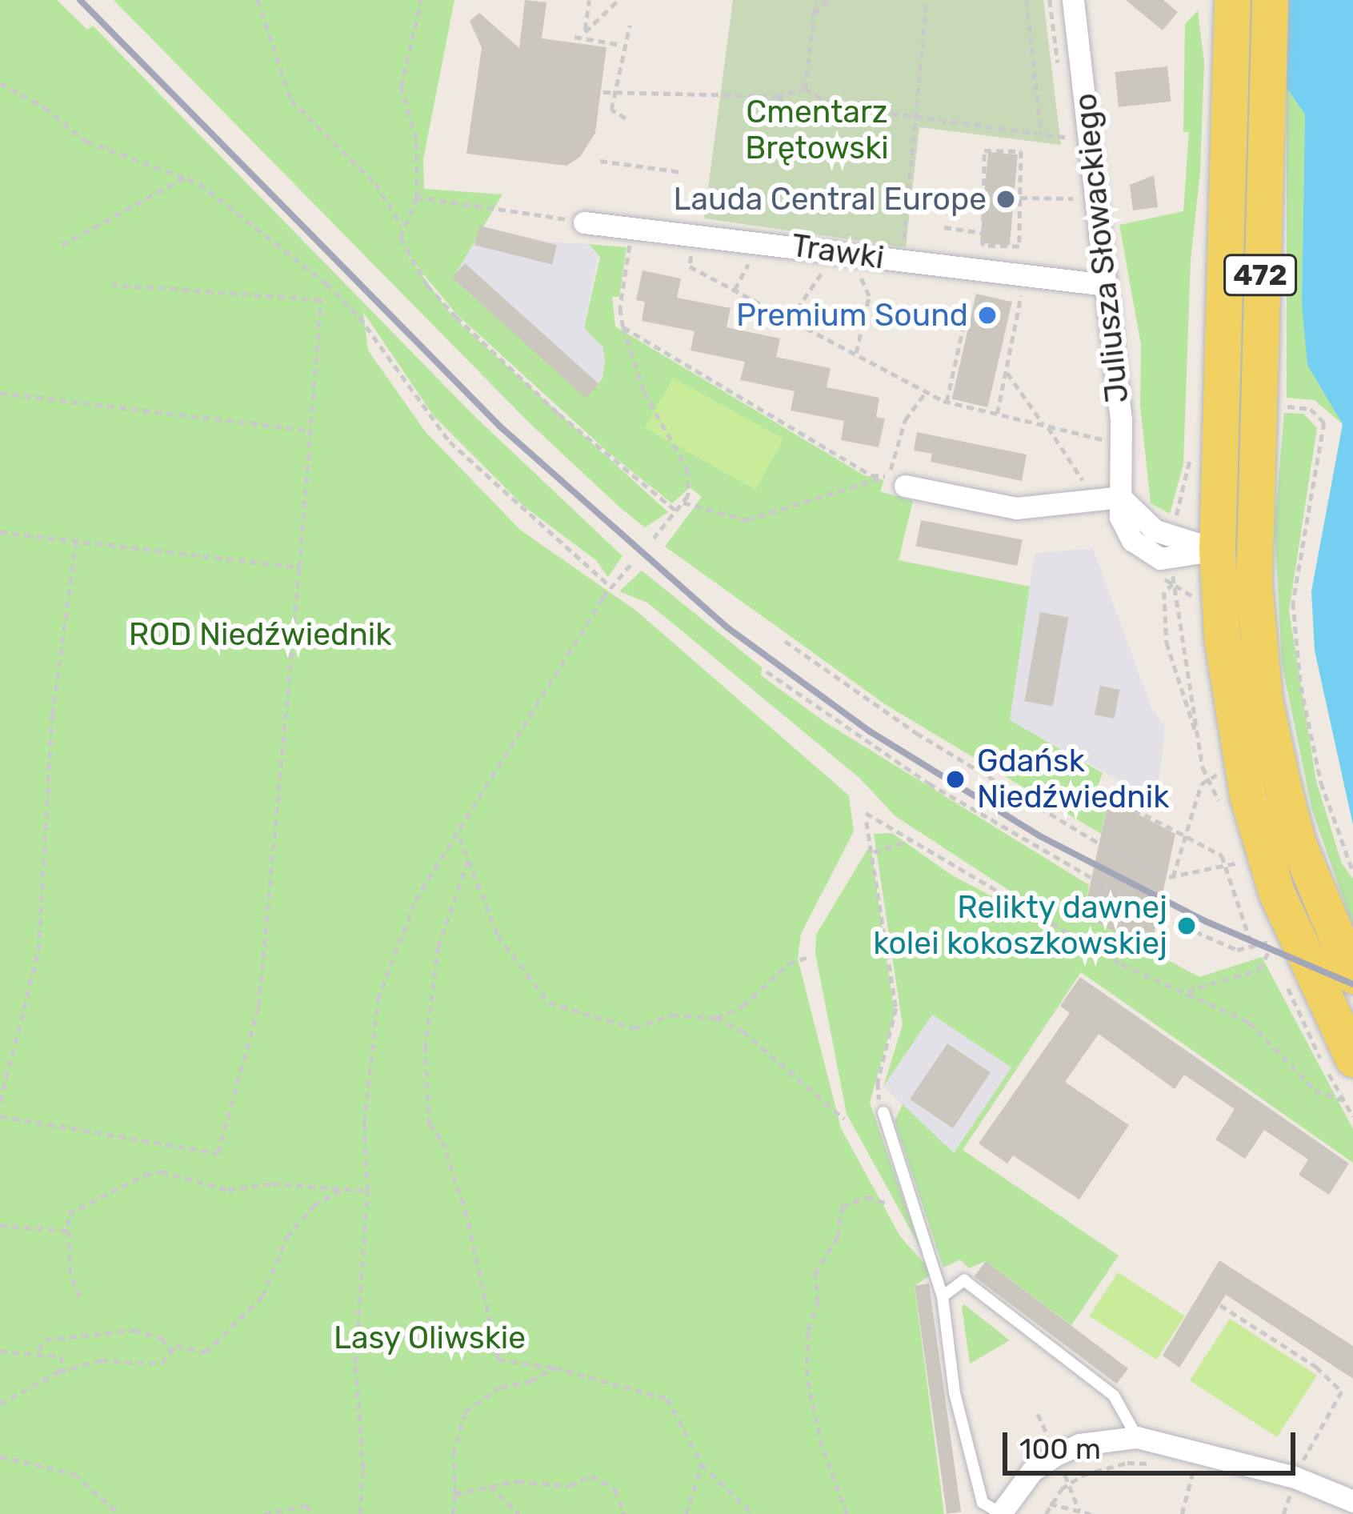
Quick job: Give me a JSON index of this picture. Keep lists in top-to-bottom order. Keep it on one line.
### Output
{"streets":{"main road":["472"],"street":["Juliusza Słowackiego","Trawki"]},"crossings":[["Juliusza Słowackiego","Trawki"]],"parks":["Cmentarz Brętowski","ROD Niedźwiednik","Lasy Oliwskie"],"places":["Lauda Central Europe","Premium Sound","Gdańsk Niedźwiednik","Relikty dawnej kolei kokoszkowskiej"],"scale_bar":"100 m"}
